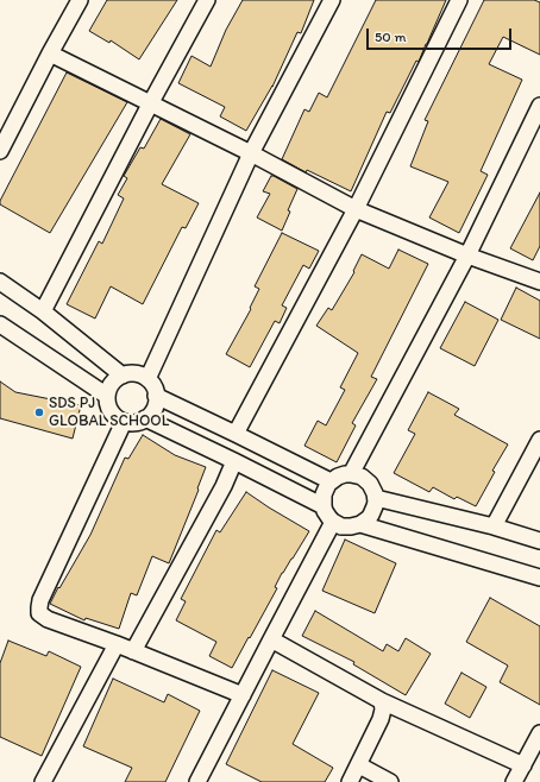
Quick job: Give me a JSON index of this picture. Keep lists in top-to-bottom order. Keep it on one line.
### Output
{"places":["SDS PJ GLOBAL SCHOOL"],"scale_bar":"50 m"}
